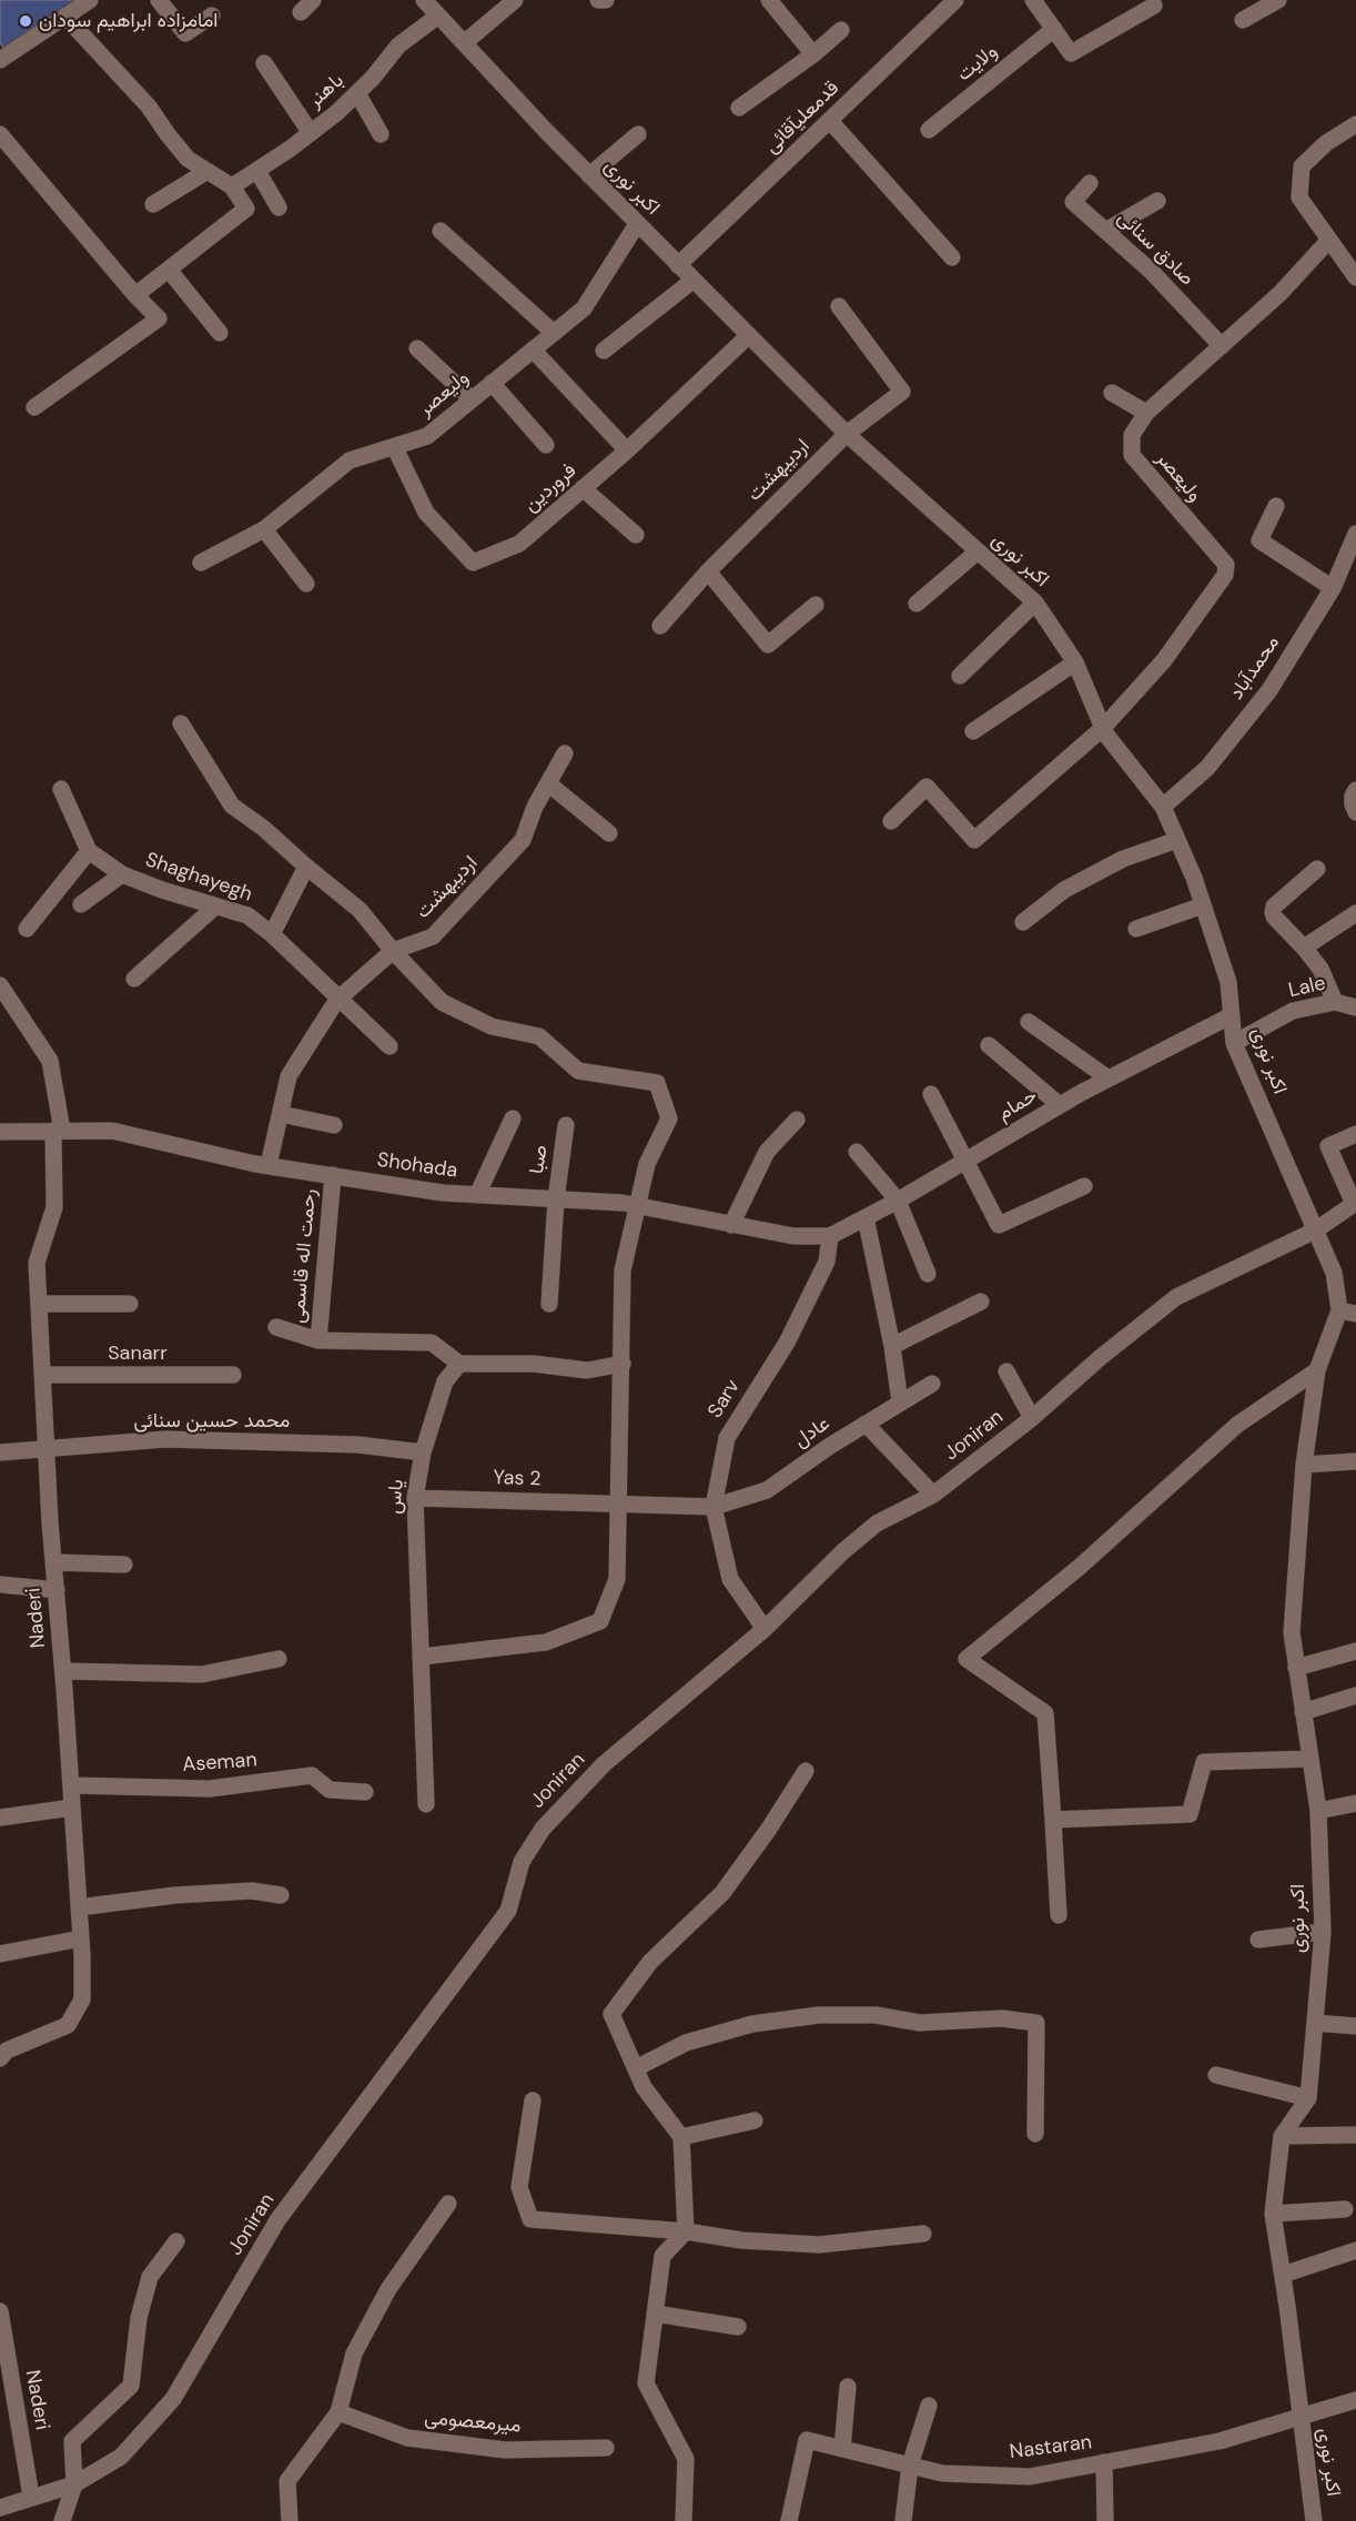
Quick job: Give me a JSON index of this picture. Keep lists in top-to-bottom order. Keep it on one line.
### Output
{"streets":{"street":["ولایت","باهنر","قدمعلیآقائی","اکبر نوری","صادق سنائی","ولیعصر","اردیبهشت","فروردین","محمدآباد","Shaghayegh","Lale","حمام","صبا","Shohada","رحمت اله قاسمی","Sanarr","Sarv","محمد حسین سنائی","عادل","Joniran","Yas 2","یاس","Naderi","Aseman","میرمعصومی","Nastaran"]},"crossings":[["باهنر","اکبر نوری"],["قدمعلیآقائی","اکبر نوری"],["اکبر نوری","ولیعصر"],["اکبر نوری","اردیبهشت"],["اکبر نوری","فروردین"],["اکبر نوری","محمدآباد"],["اکبر نوری","Lale"],["اکبر نوری","حمام"],["اکبر نوری","Joniran"],["اکبر نوری","Nastaran"],["صادق سنائی","ولیعصر"],["ولیعصر","فروردین"],["اردیبهشت","Shaghayegh"],["اردیبهشت","Shohada"],["حمام","Shohada"],["حمام","Sarv"],["صبا","Shohada"],["Shohada","رحمت اله قاسمی"],["Shohada","Sarv"],["Shohada","Naderi"],["Sanarr","Naderi"],["Sarv","عادل"],["Sarv","Joniran"],["محمد حسین سنائی","یاس"],["محمد حسین سنائی","Naderi"],["عادل","Yas 2"],["Joniran","Naderi"],["Yas 2","یاس"],["Naderi","Aseman"]],"places":["امامزاده ابراهیم سودان"]}
